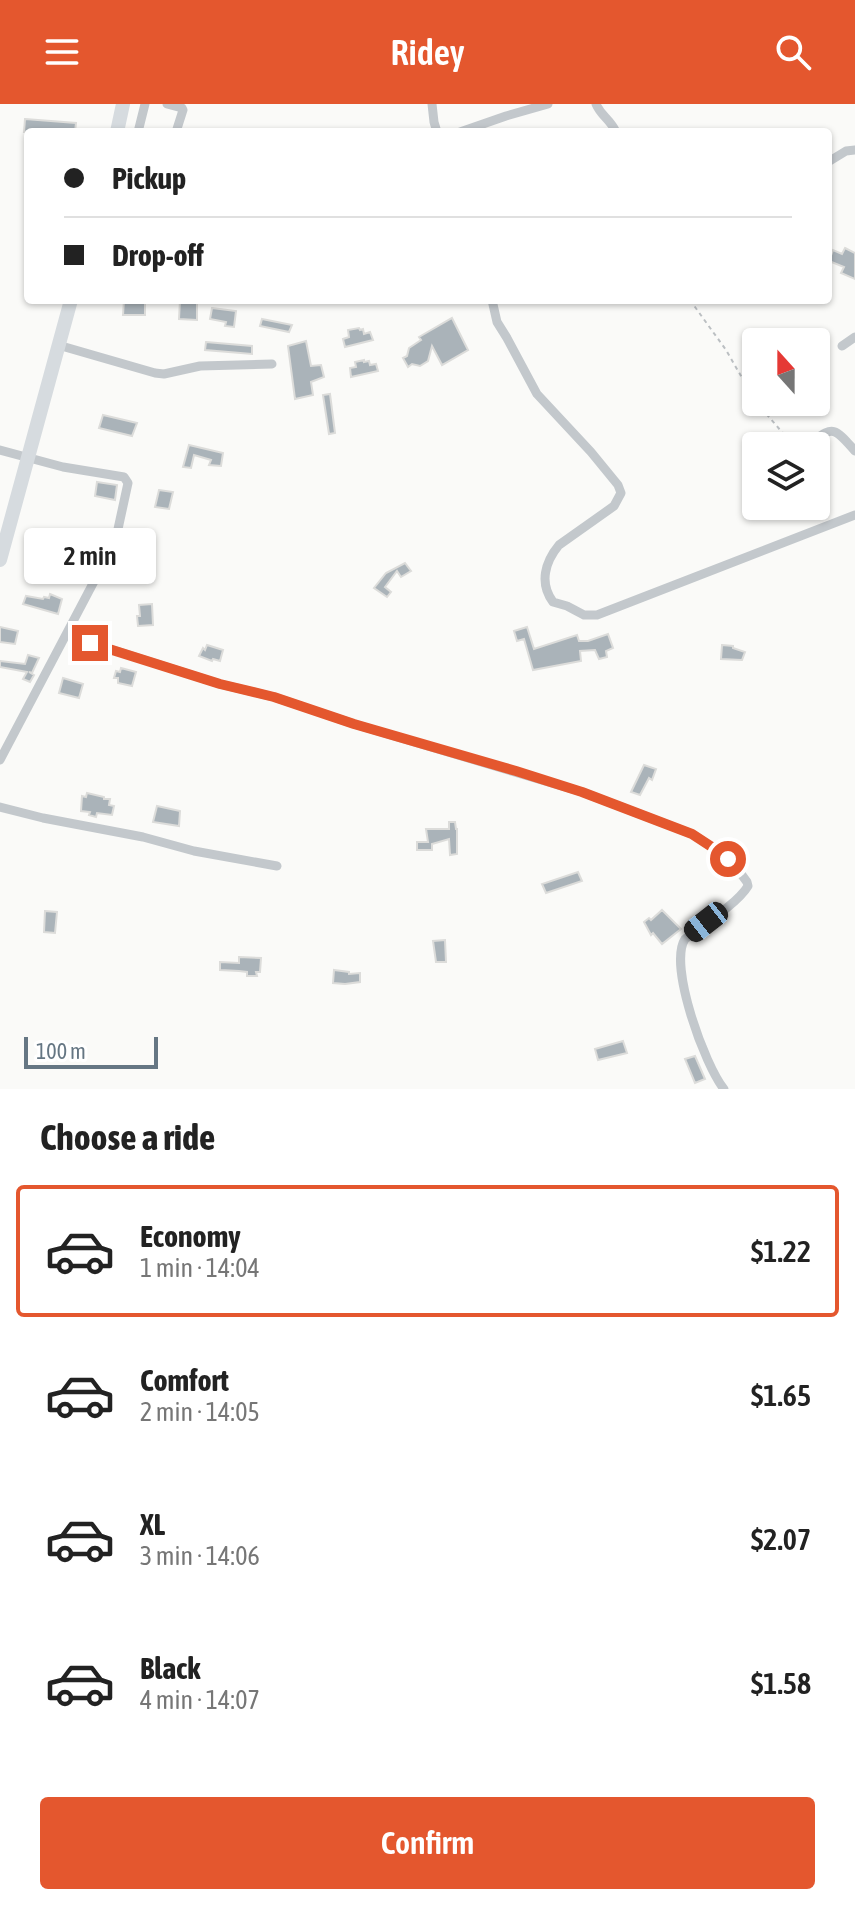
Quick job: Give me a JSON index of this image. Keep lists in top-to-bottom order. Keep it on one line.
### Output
{"scale_bar":"100 m","north":"top","page":{"header":"Ridey","banner":["Pickup","Drop-off"],"bubble":"2 min","scale":"100 m","heading":"Choose a ride","list":[{"name":"Economy","note":"1 min · 14:04","value":"$1.22"},{"name":"Comfort","note":"2 min · 14:05","value":"$1.65"},{"name":"XL","note":"3 min · 14:06","value":"$2.07"},{"name":"Black","note":"4 min · 14:07","value":"$1.58"}],"buttons":"Confirm"}}
